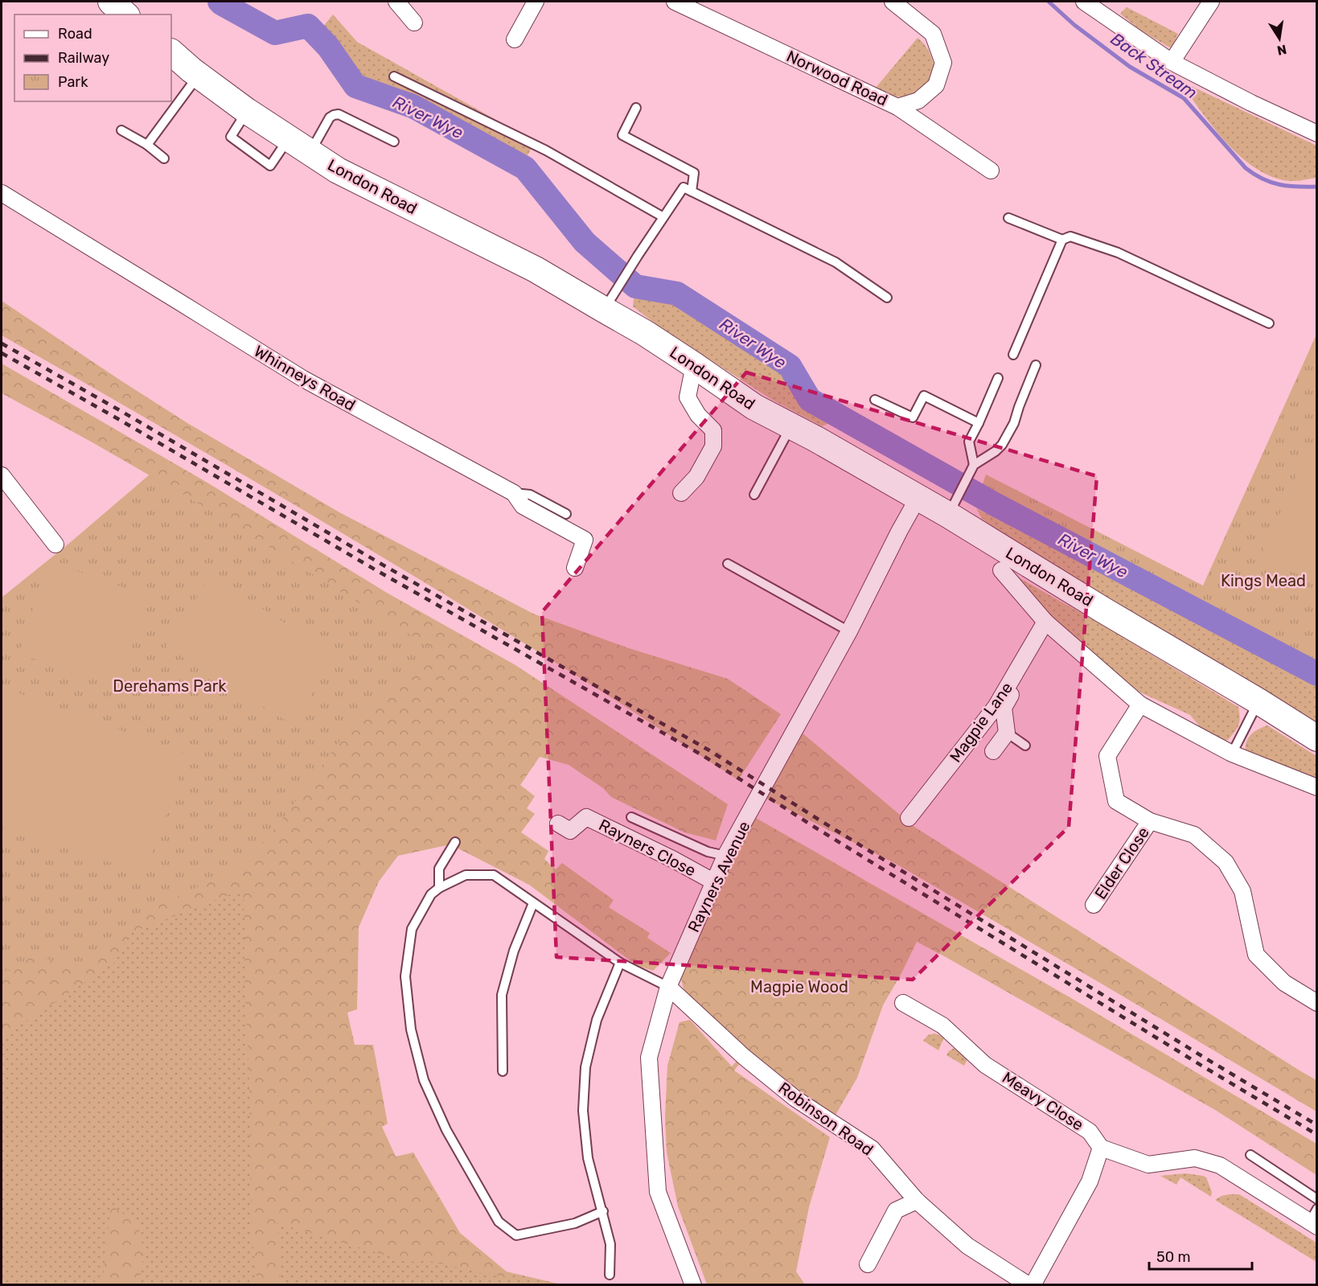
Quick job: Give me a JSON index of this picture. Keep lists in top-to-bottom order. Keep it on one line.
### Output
{"streets":{"main road":["London Road"],"street":["Norwood Road","Whinneys Road","Magpie Lane","Rayners Close","Elder Close","Rayners Avenue","Meavy Close","Robinson Road"]},"crossings":[["London Road","Magpie Lane"],["London Road","Rayners Avenue"],["Rayners Close","Rayners Avenue"],["Rayners Avenue","Robinson Road"]],"water":["Back Stream","River Wye"],"parks":["Kings Mead","Derehams Park","Magpie Wood"],"legend":["Road","Railway","Park"],"scale_bar":"50 m","north":"bottom"}
